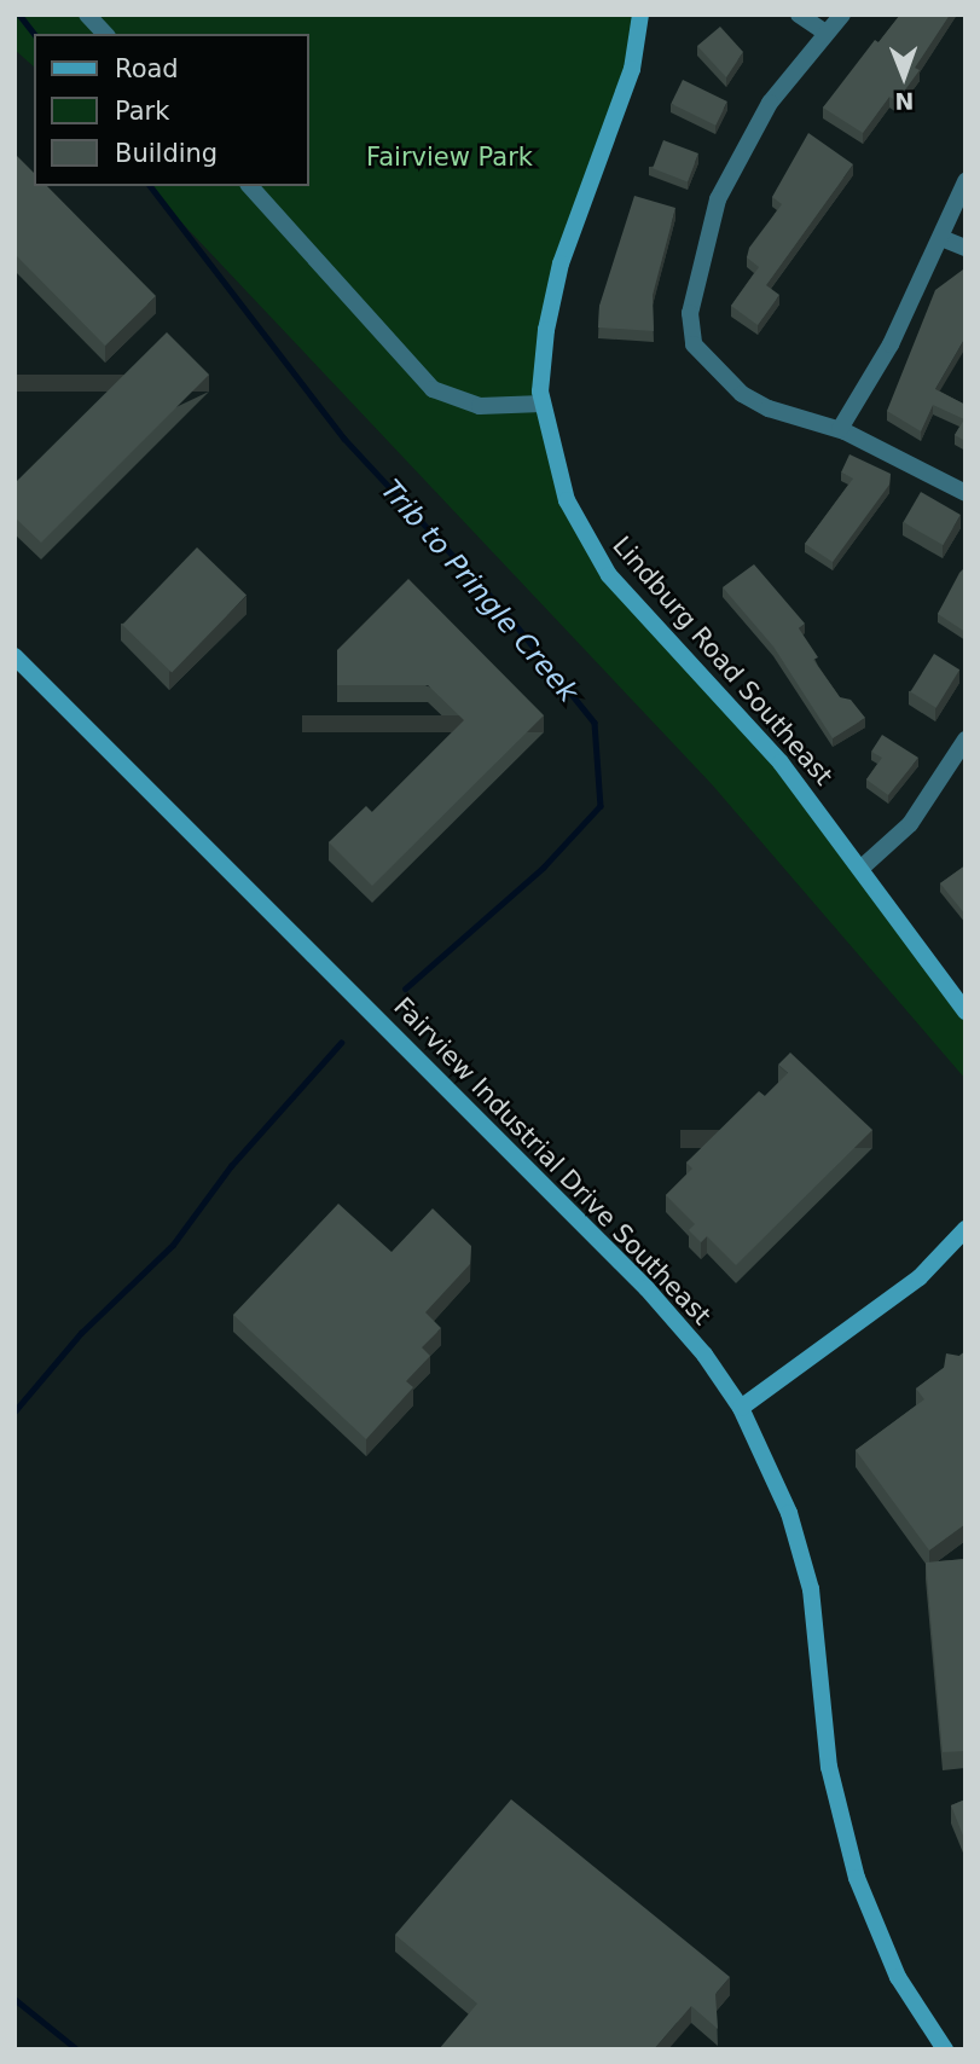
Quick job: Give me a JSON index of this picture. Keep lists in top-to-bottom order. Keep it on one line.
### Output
{"streets":{"main road":["Lindburg Road Southeast","Fairview Industrial Drive Southeast"]},"water":["Trib to Pringle Creek"],"parks":["Fairview Park"],"legend":["Road","Park","Building"],"north":"bottom"}
